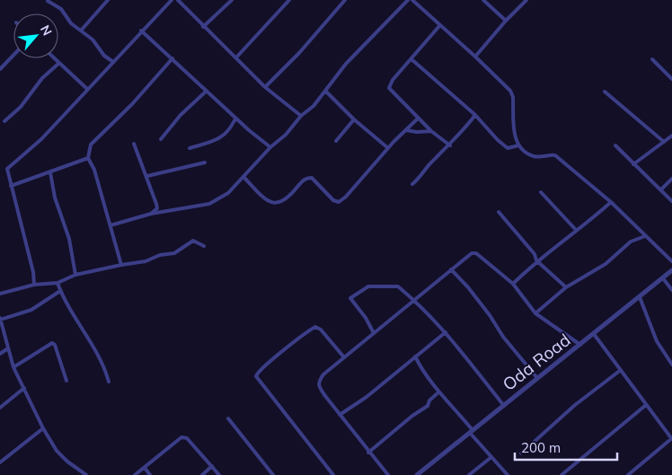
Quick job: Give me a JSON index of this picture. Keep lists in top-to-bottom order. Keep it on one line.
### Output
{"streets":{"street":["Oda Road"]},"scale_bar":"200 m","north":"top right"}
